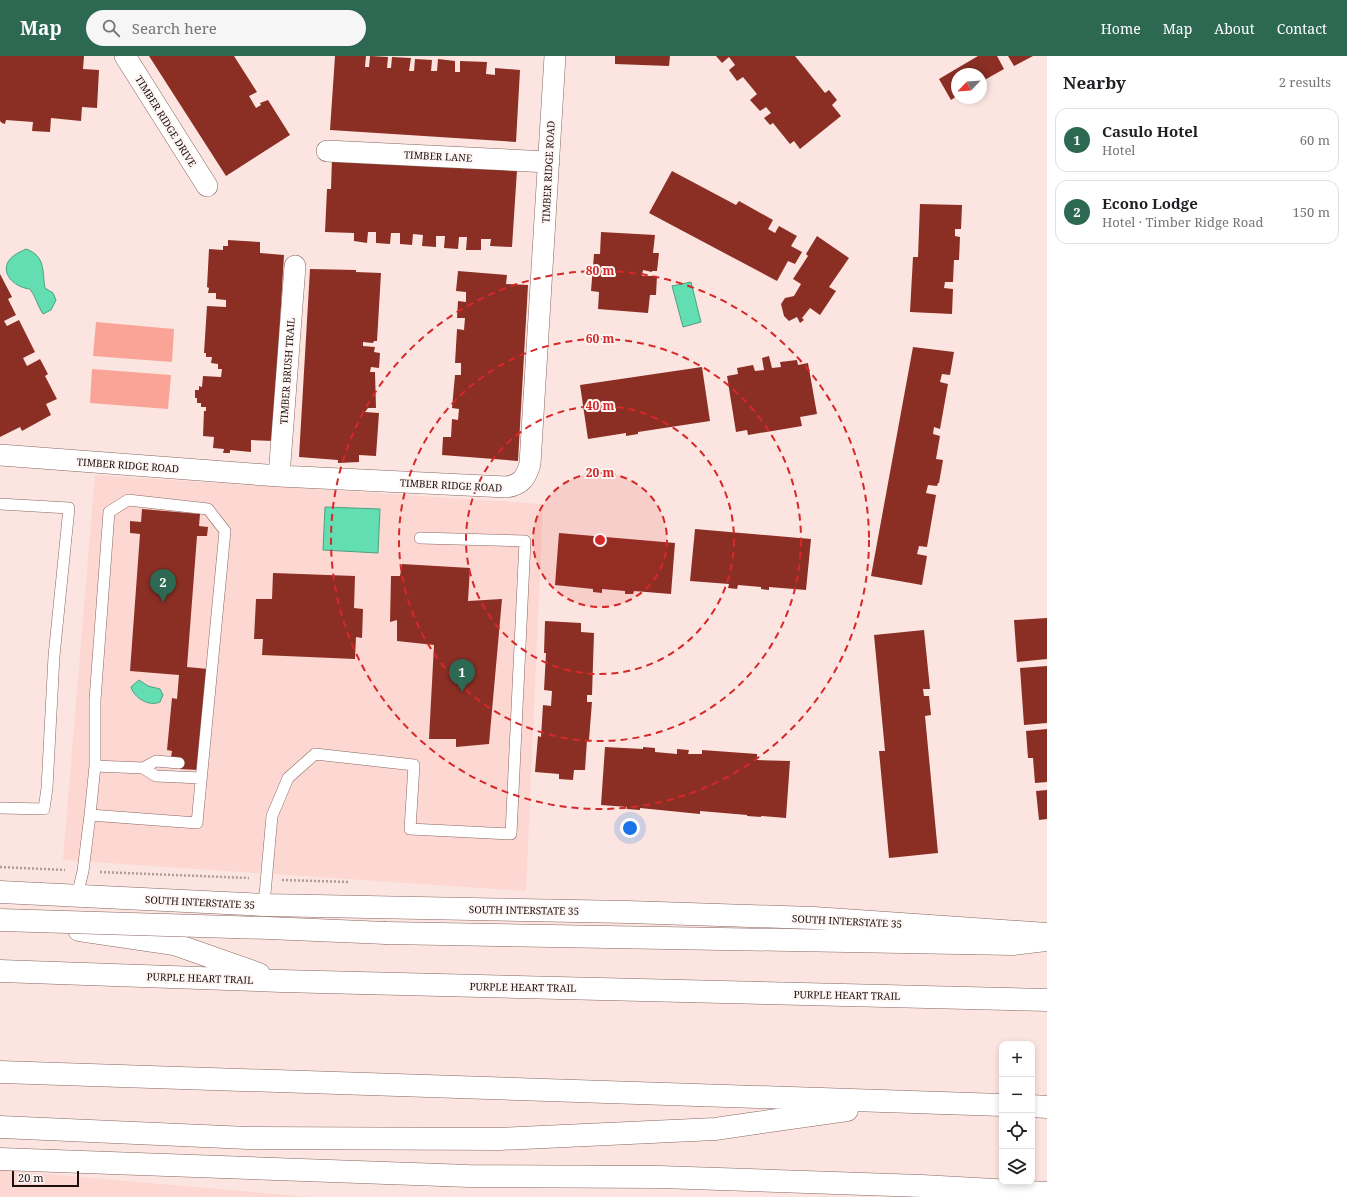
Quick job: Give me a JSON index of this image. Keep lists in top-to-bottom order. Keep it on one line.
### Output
{"streets":{"main road":["SOUTH INTERSTATE 35","PURPLE HEART TRAIL"],"street":["TIMBER RIDGE DRIVE","TIMBER LANE","TIMBER RIDGE ROAD","TIMBER BRUSH TRAIL"]},"crossings":[["TIMBER LANE","TIMBER RIDGE ROAD"],["TIMBER RIDGE ROAD","TIMBER BRUSH TRAIL"]],"scale_bar":"20 m","north":"bottom left","page":{"header":"Map","search":"Search here","nav":["Home","Map","About","Contact"],"heading":["Nearby","2 results"],"list":[{"mark":"1","name":"Casulo Hotel","note":"Hotel","value":"60 m"},{"mark":"2","name":"Econo Lodge","note":"Hotel · Timber Ridge Road","value":"150 m"}],"pins":["2","1"],"map_buttons":["+","−"],"scale":"20 m"},"rings":["80 m","60 m","40 m","20 m"]}
